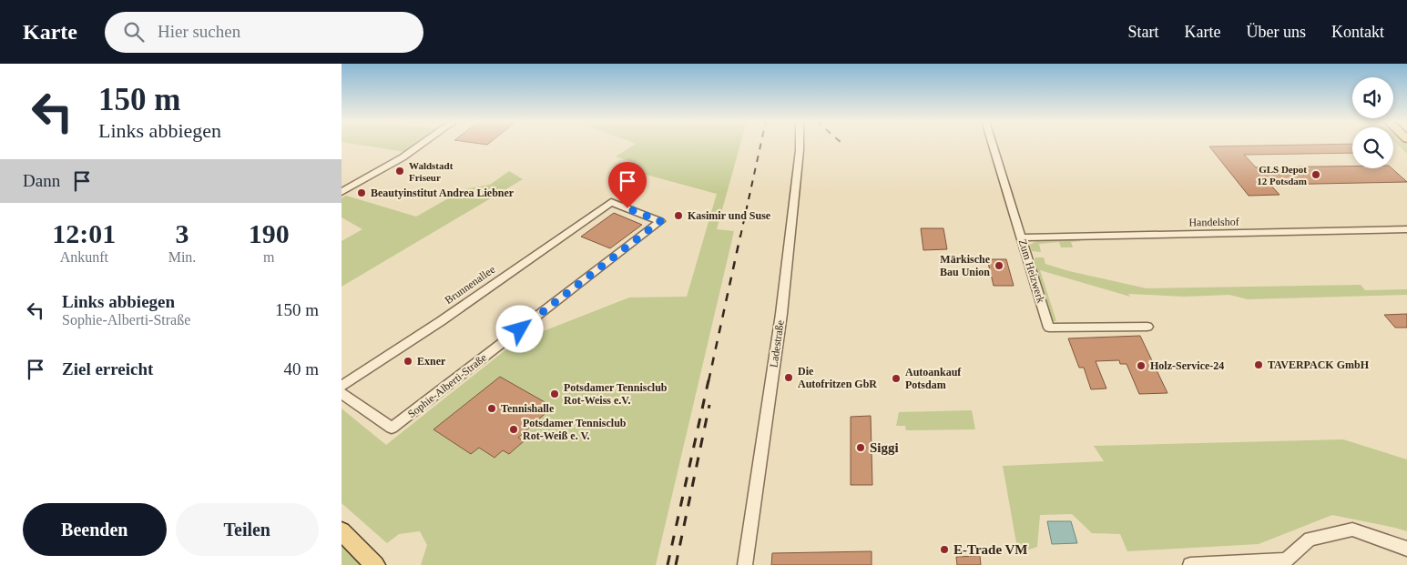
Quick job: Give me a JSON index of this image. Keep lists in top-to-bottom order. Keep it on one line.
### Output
{"streets":{"street":["Handelshof","Zum Heizwerk","Brunnenallee","Ladestraße","Sophie-Alberti-Straße"]},"crossings":[["Handelshof","Zum Heizwerk"],["Brunnenallee","Sophie-Alberti-Straße"]],"places":["Waldstadt Friseur","GLS Depot 12 Potsdam","Beautyinstitut Andrea Liebner","Kasimir und Suse","Märkische Bau Union","Exner","TAVERPACK GmbH","Holz-Service-24","Die Autofritzen GbR","Autoankauf Potsdam","Potsdamer Tennisclub Rot-Weiss e.V.","Tennishalle","Potsdamer Tennisclub Rot-Weiß e. V.","Siggi","E-Trade VM"],"page":{"header":"Karte","search":"Hier suchen","nav":["Start","Karte","Über uns","Kontakt"],"turn":["150 m","Links abbiegen"],"then":"Dann","eta":["12:01","Ankunft","3","Min.","190","m"],"list":[{"name":"Links abbiegen","note":"Sophie-Alberti-Straße","value":"150 m"},{"name":"Ziel erreicht","value":"40 m"}],"buttons":["Beenden","Teilen"]}}
